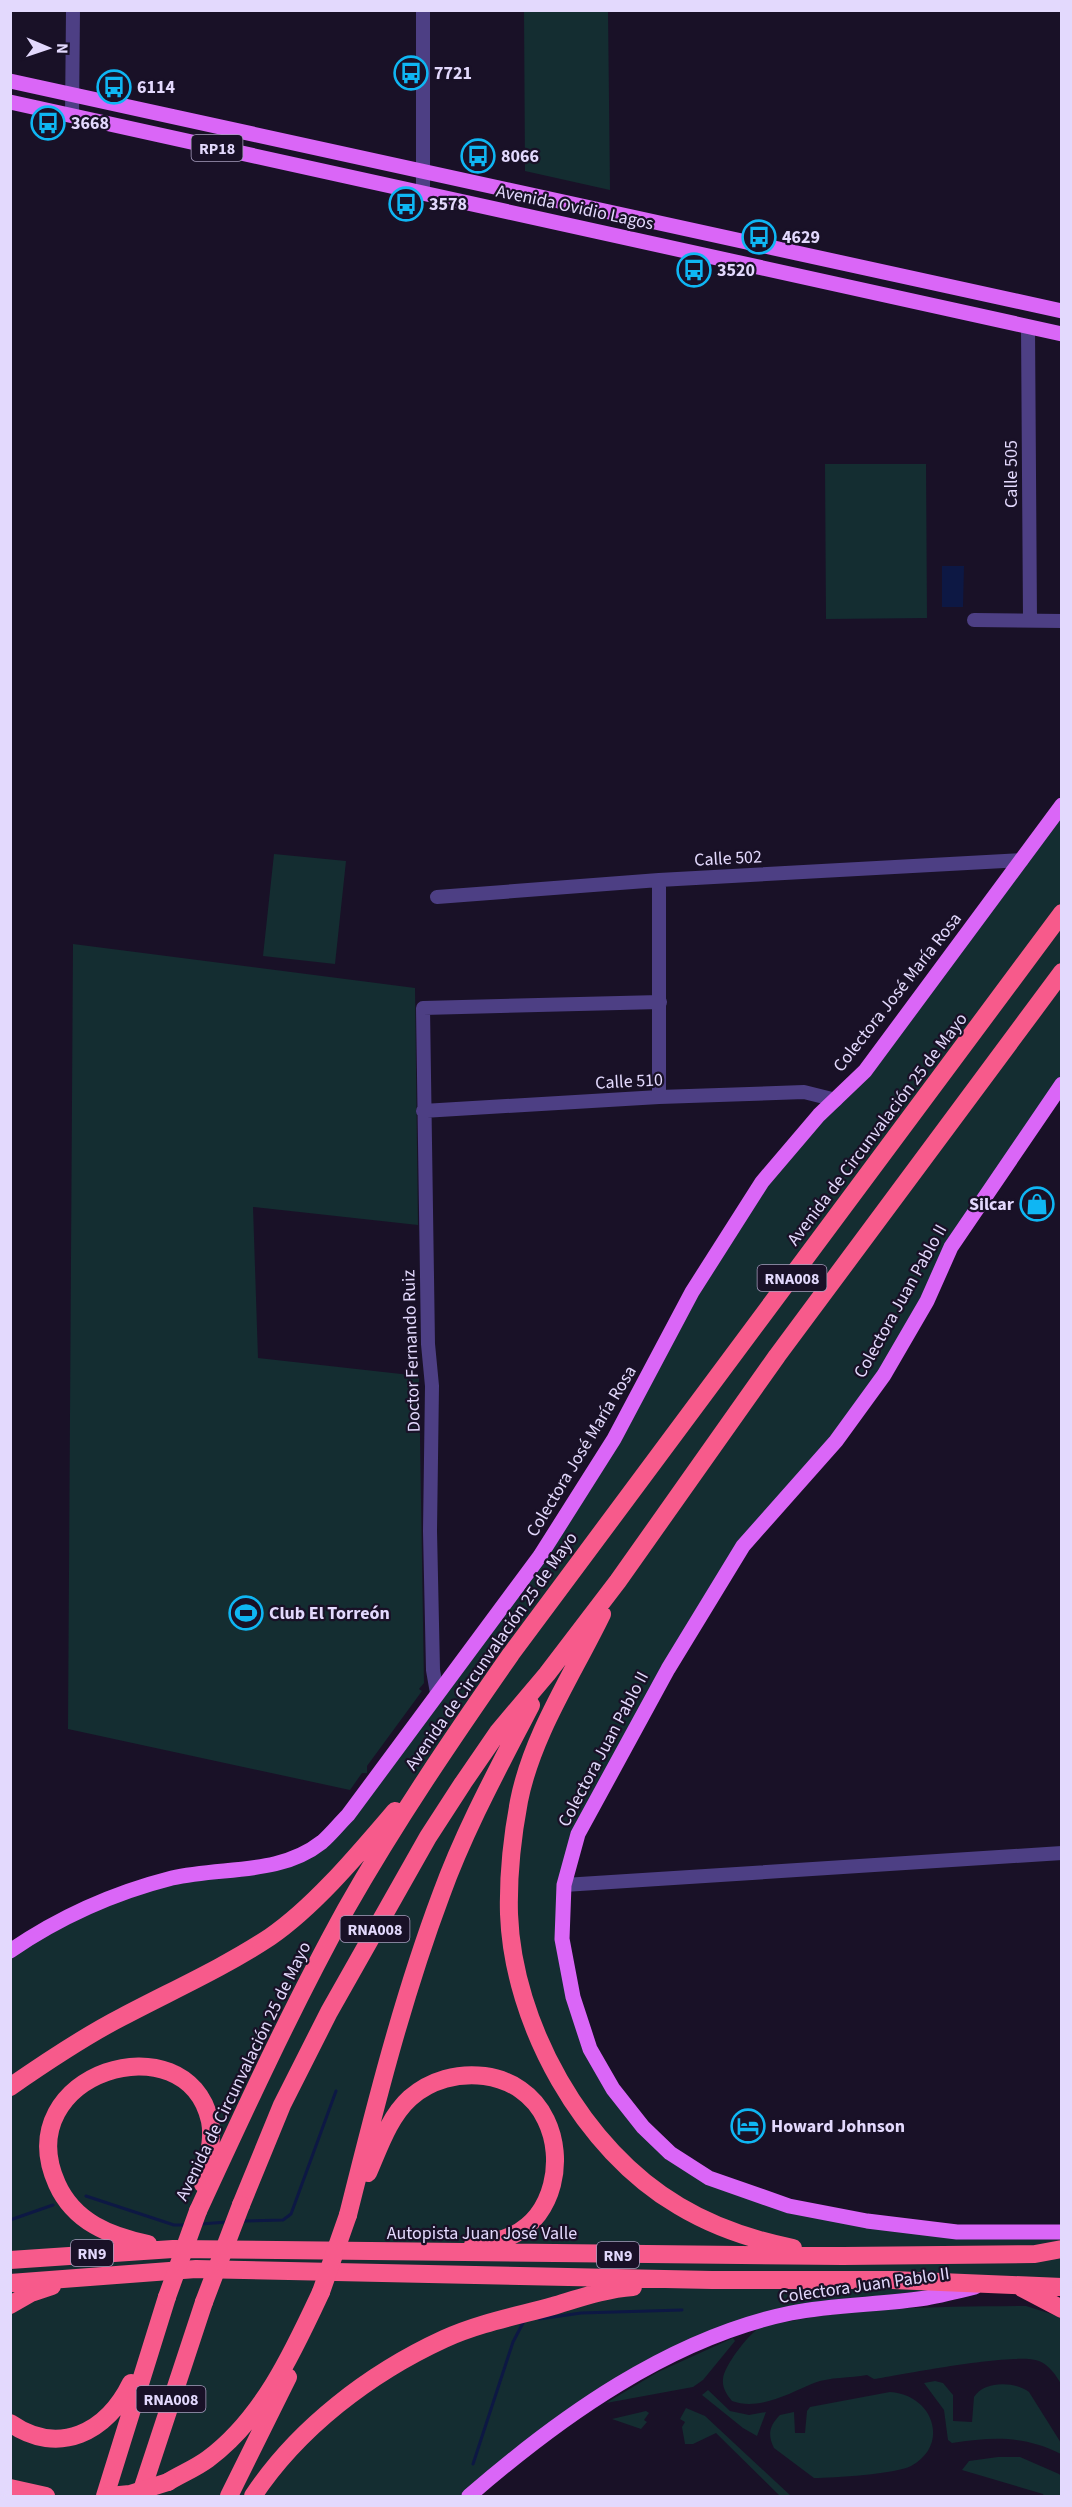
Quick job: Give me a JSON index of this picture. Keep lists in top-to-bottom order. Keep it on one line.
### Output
{"streets":{"highway":["Avenida de Circunvalación 25 de Mayo","RNA008","Autopista Juan José Valle","RN9"],"main road":["RP18","Avenida Ovidio Lagos","Colectora José María Rosa","Colectora Juan Pablo II"],"street":["Calle 505","Calle 502","Calle 510","Doctor Fernando Ruiz"]},"crossings":[["Avenida Ovidio Lagos","Calle 505"],["Calle 502","Colectora José María Rosa"],["Colectora José María Rosa","Calle 510"],["Colectora José María Rosa","Doctor Fernando Ruiz"],["Calle 510","Doctor Fernando Ruiz"],["Colectora Juan Pablo II","RN9"]],"places":{"bus stop":["7721","6114","3668","8066","3578","4629","3520"],"shop":["Silcar"],"sports":["Club El Torreón"],"hotel":["Howard Johnson"]},"north":"right"}
